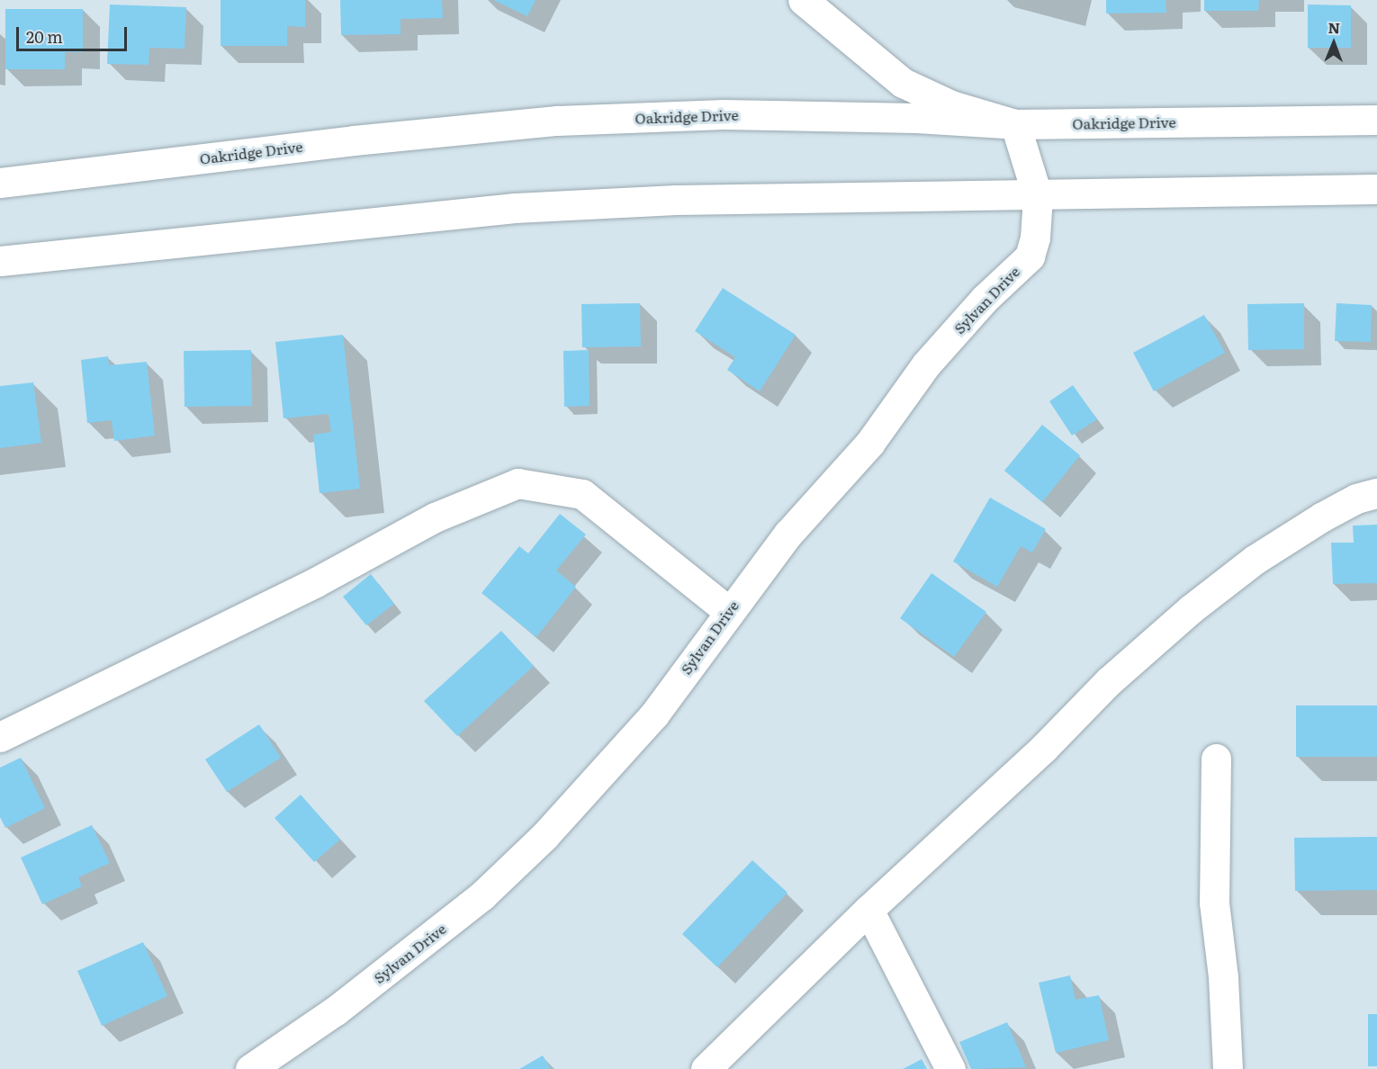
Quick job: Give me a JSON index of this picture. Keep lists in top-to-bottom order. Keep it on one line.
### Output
{"streets":{"street":["Oakridge Drive","Sylvan Drive"]},"crossings":[["Oakridge Drive","Sylvan Drive"]],"scale_bar":"20 m","north":"top"}
